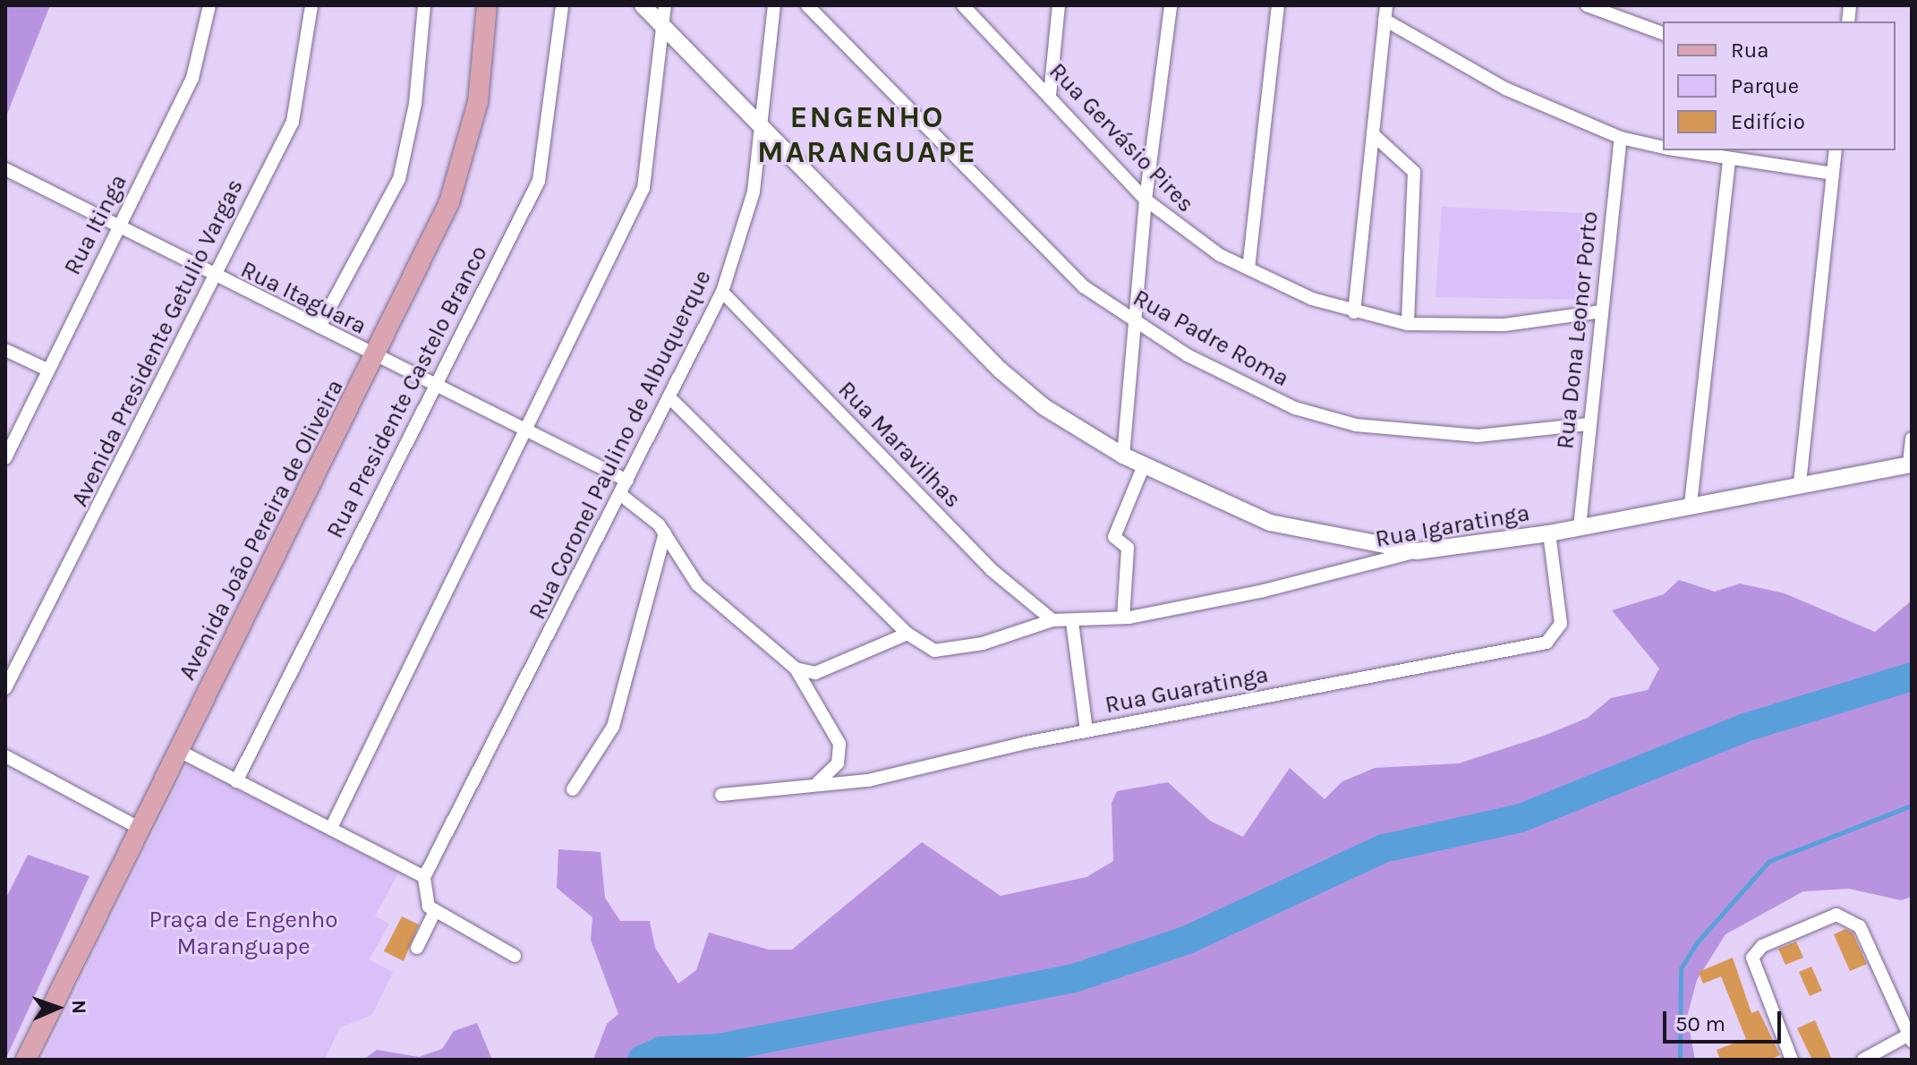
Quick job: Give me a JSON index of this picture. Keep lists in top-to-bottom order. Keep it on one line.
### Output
{"streets":{"main road":["Avenida João Pereira de Oliveira"],"street":["Rua Gervásio Pires","Rua Itinga","Rua Itaguara","Rua Dona Leonor Porto","Rua Padre Roma","Avenida Presidente Getulio Vargas","Rua Presidente Castelo Branco","Rua Coronel Paulino de Albuquerque","Rua Maravilhas","Rua Igaratinga","Rua Guaratinga"]},"crossings":[["Rua Gervásio Pires","Rua Dona Leonor Porto"],["Rua Itinga","Rua Itaguara"],["Rua Itaguara","Avenida Presidente Getulio Vargas"],["Rua Itaguara","Rua Presidente Castelo Branco"],["Rua Itaguara","Rua Coronel Paulino de Albuquerque"],["Rua Itaguara","Avenida João Pereira de Oliveira"],["Rua Dona Leonor Porto","Rua Padre Roma"],["Rua Dona Leonor Porto","Rua Igaratinga"],["Rua Coronel Paulino de Albuquerque","Rua Maravilhas"],["Rua Maravilhas","Rua Igaratinga"],["Rua Igaratinga","Rua Guaratinga"]],"districts":["ENGENHO MARANGUAPE"],"parks":["Praça de Engenho Maranguape"],"legend":["Rua","Parque","Edifício"],"scale_bar":"50 m","north":"right"}
